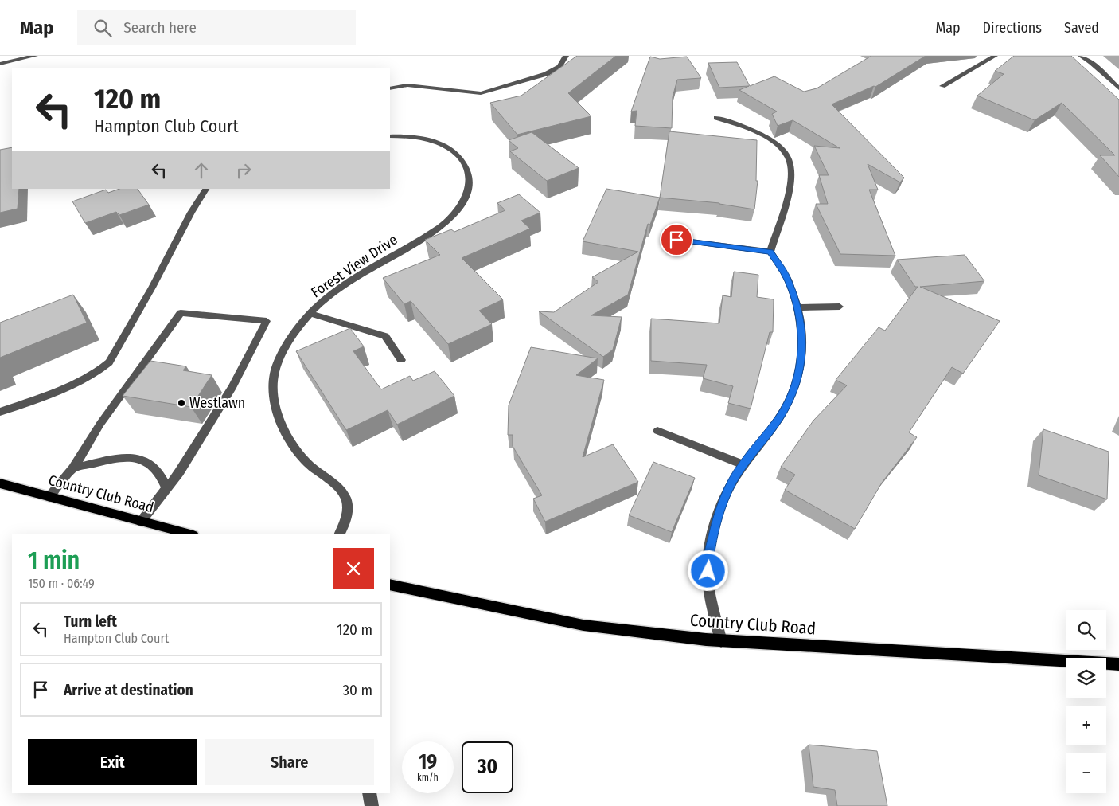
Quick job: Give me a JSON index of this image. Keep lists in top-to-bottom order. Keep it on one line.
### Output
{"streets":{"main road":["Country Club Road"],"street":["Forest View Drive"]},"places":["Westlawn"],"page":{"header":"Map","search":"Search here","nav":["Map","Directions","Saved"],"turn":["120 m","Hampton Club Court"],"heading":["1 min","150 m · 06:49"],"list":[{"name":"Turn left","note":"Hampton Club Court","value":"120 m"},{"name":"Arrive at destination","value":"30 m"}],"map_buttons":["+","−"],"buttons":["Exit","Share"],"speed":"19 km/h","limit":"30"}}
